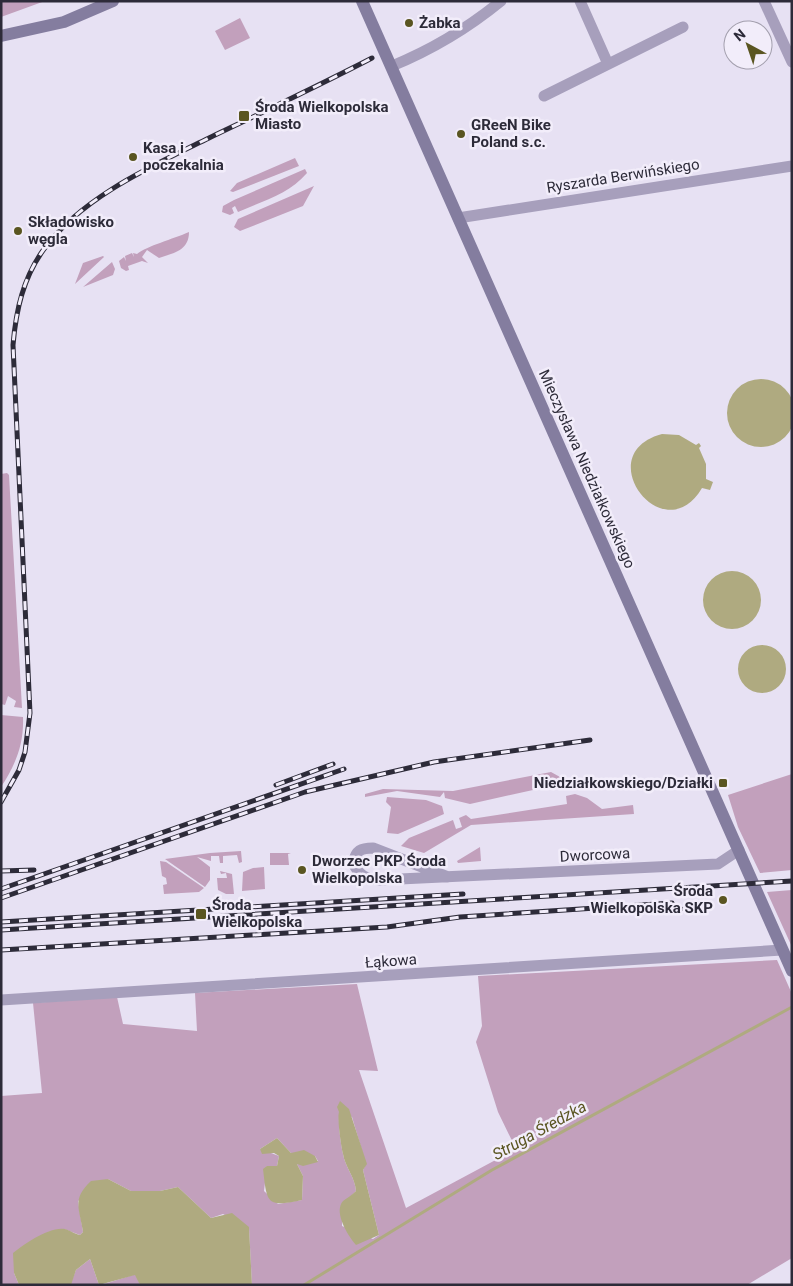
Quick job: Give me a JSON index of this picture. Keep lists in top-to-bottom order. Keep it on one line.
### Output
{"streets":{"street":["Ryszarda Berwińskiego","Mieczysława Niedziałkowskiego","Dworcowa","Łąkowa"]},"crossings":[["Ryszarda Berwińskiego","Mieczysława Niedziałkowskiego"],["Mieczysława Niedziałkowskiego","Dworcowa"],["Mieczysława Niedziałkowskiego","Łąkowa"]],"water":["Struga Średzka"],"places":{"other":["Żabka","GReeN Bike Poland s.c.","Kasa i poczekalnia","Składowisko węgla","Dworzec PKP Środa Wielkopolska","Środa Wielkopolska SKP"],"transit":["Środa Wielkopolska Miasto","Niedziałkowskiego/Działki","Środa Wielkopolska"]},"north":"top left"}
